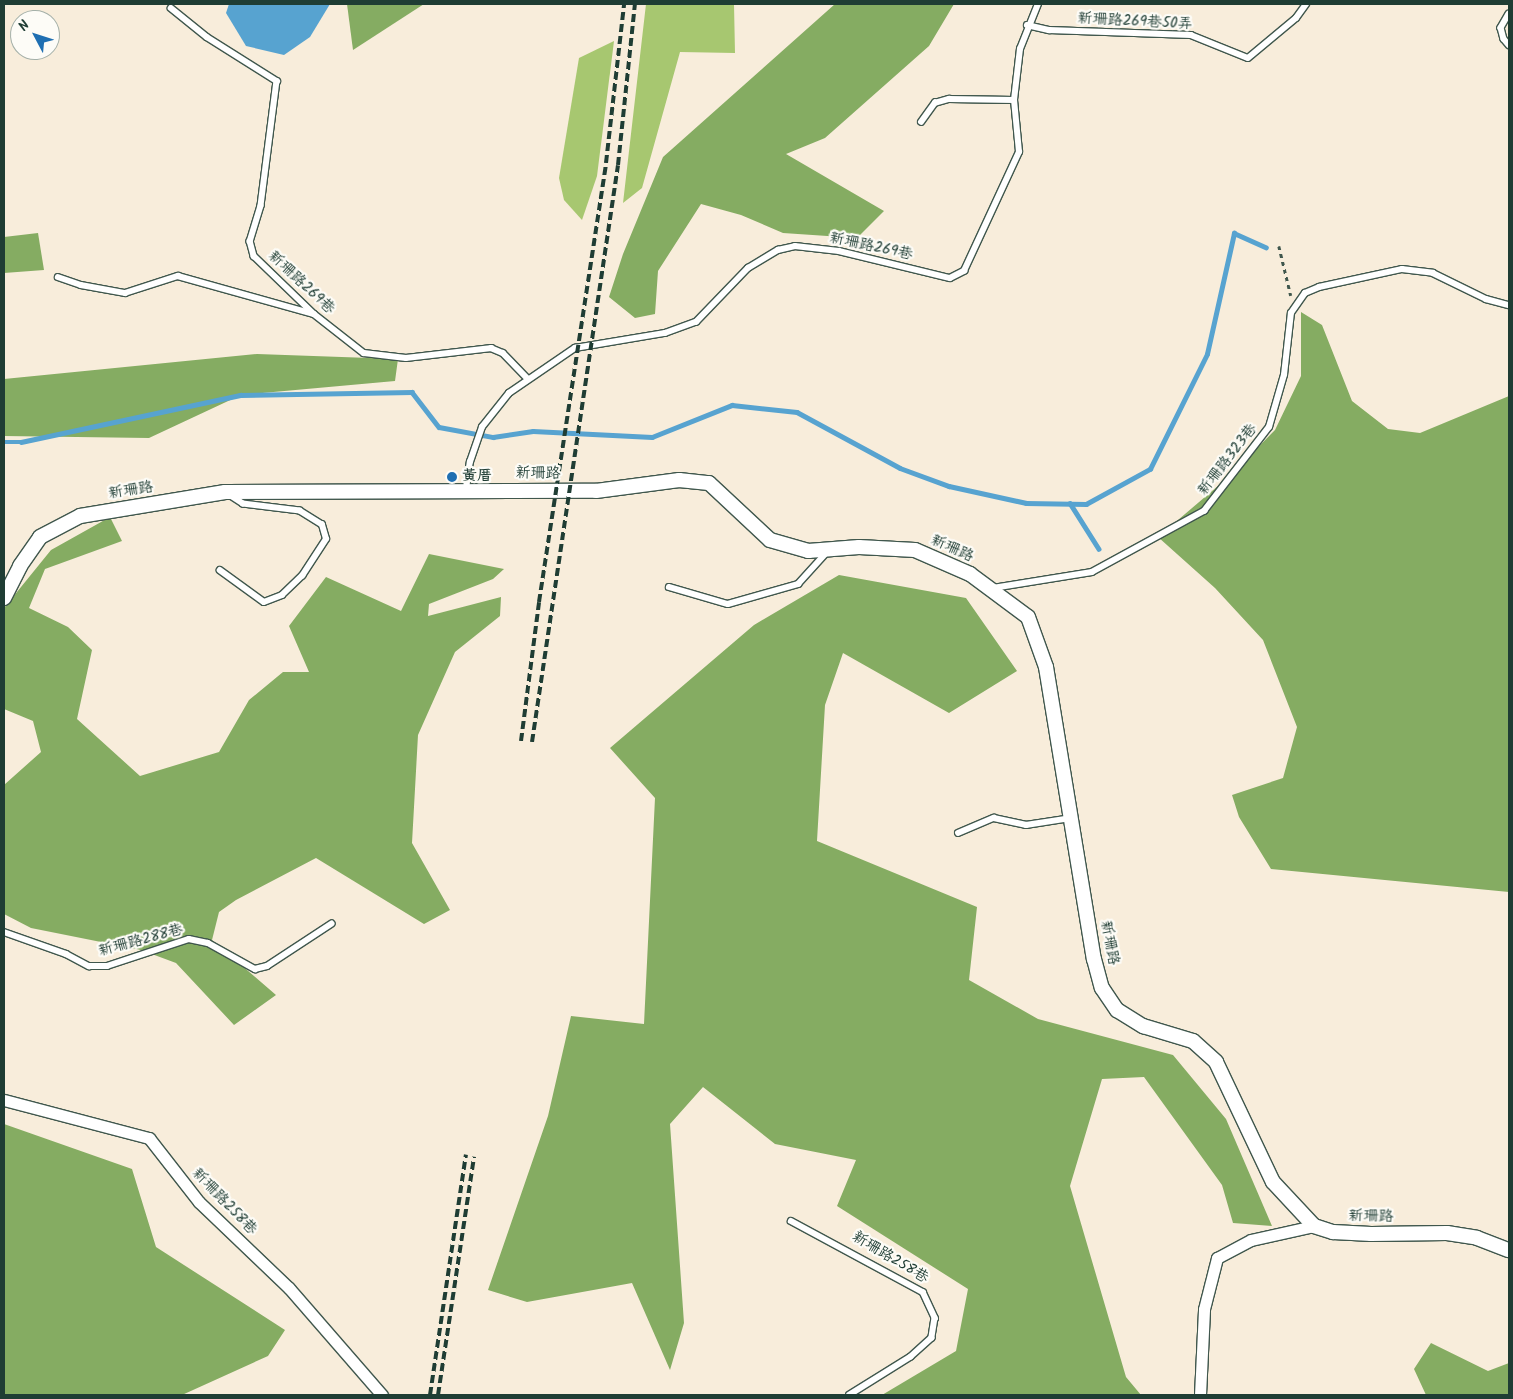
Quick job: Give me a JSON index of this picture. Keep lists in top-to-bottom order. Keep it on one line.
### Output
{"streets":{"street":["新珊路","新珊路258巷"],"lane":["新珊路269巷50弄","新珊路269巷","新珊路323巷","新珊路288巷"]},"crossings":[["新珊路269巷50弄","新珊路269巷"],["新珊路269巷","新珊路"],["新珊路323巷","新珊路"]],"places":["黃厝"],"north":"top left"}
